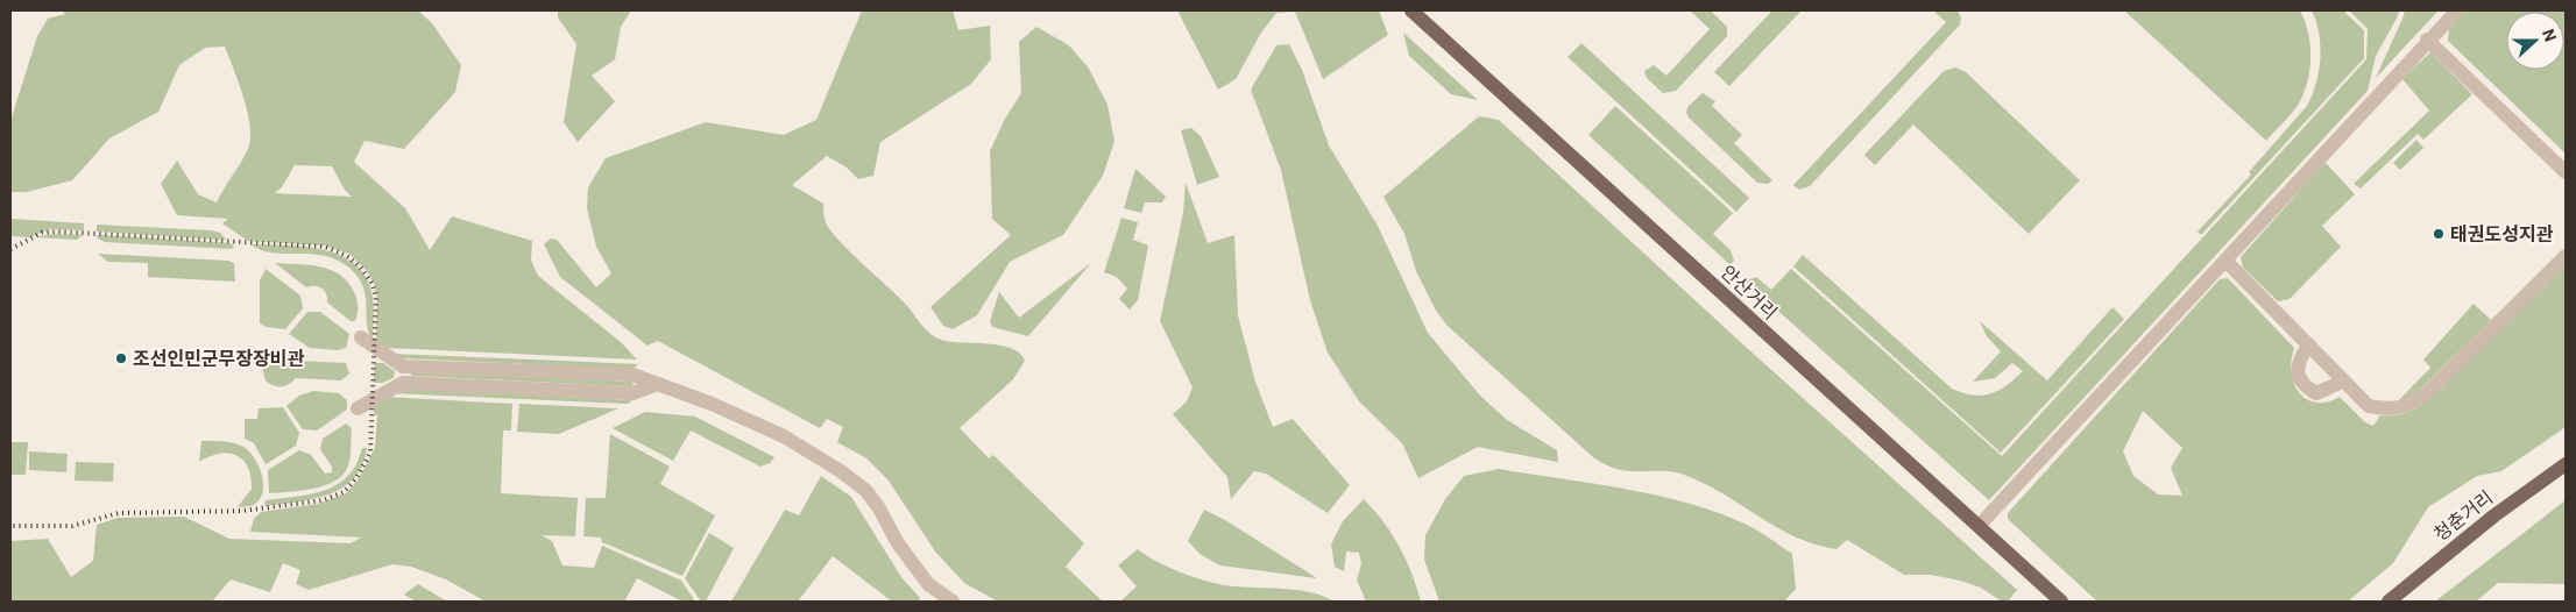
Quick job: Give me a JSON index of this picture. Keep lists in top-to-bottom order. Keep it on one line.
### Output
{"streets":{"main road":["안산거리","청춘거리"]},"places":["태권도성지관","조선인민군무장장비관"],"north":"right"}
